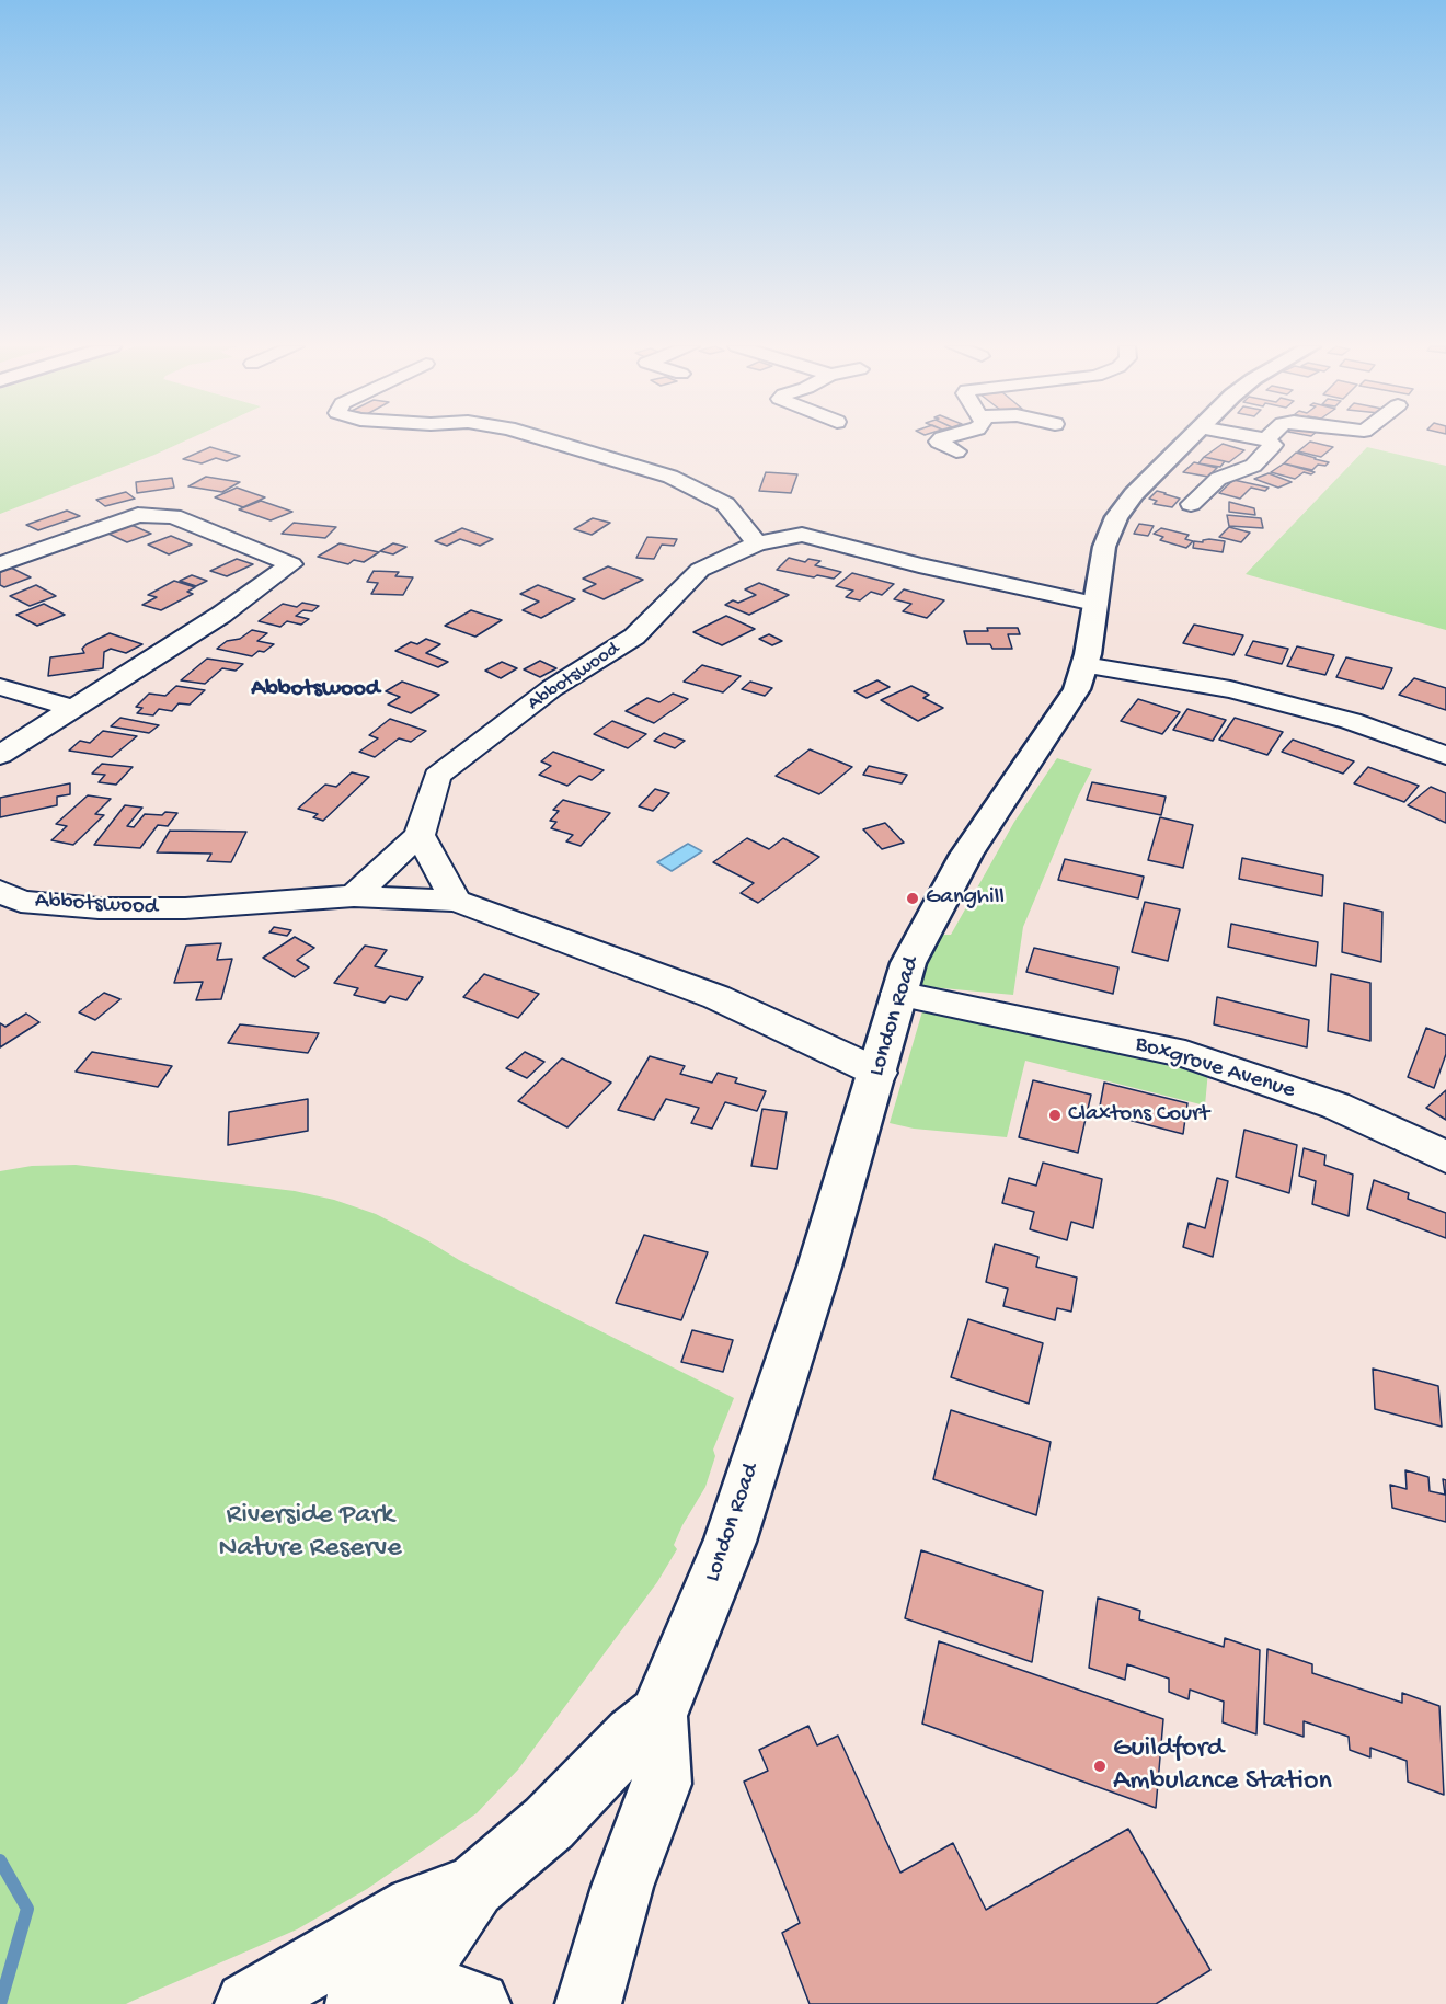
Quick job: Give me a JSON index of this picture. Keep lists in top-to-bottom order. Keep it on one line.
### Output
{"streets":{"main road":["London Road"],"street":["Abbotswood","Boxgrove Avenue"]},"crossings":[["Abbotswood","London Road"],["London Road","Boxgrove Avenue"]],"districts":["Abbotswood"],"parks":["Riverside Park Nature Reserve"],"places":["Ganghill","Claxtons Court","Guildford Ambulance Station"]}
